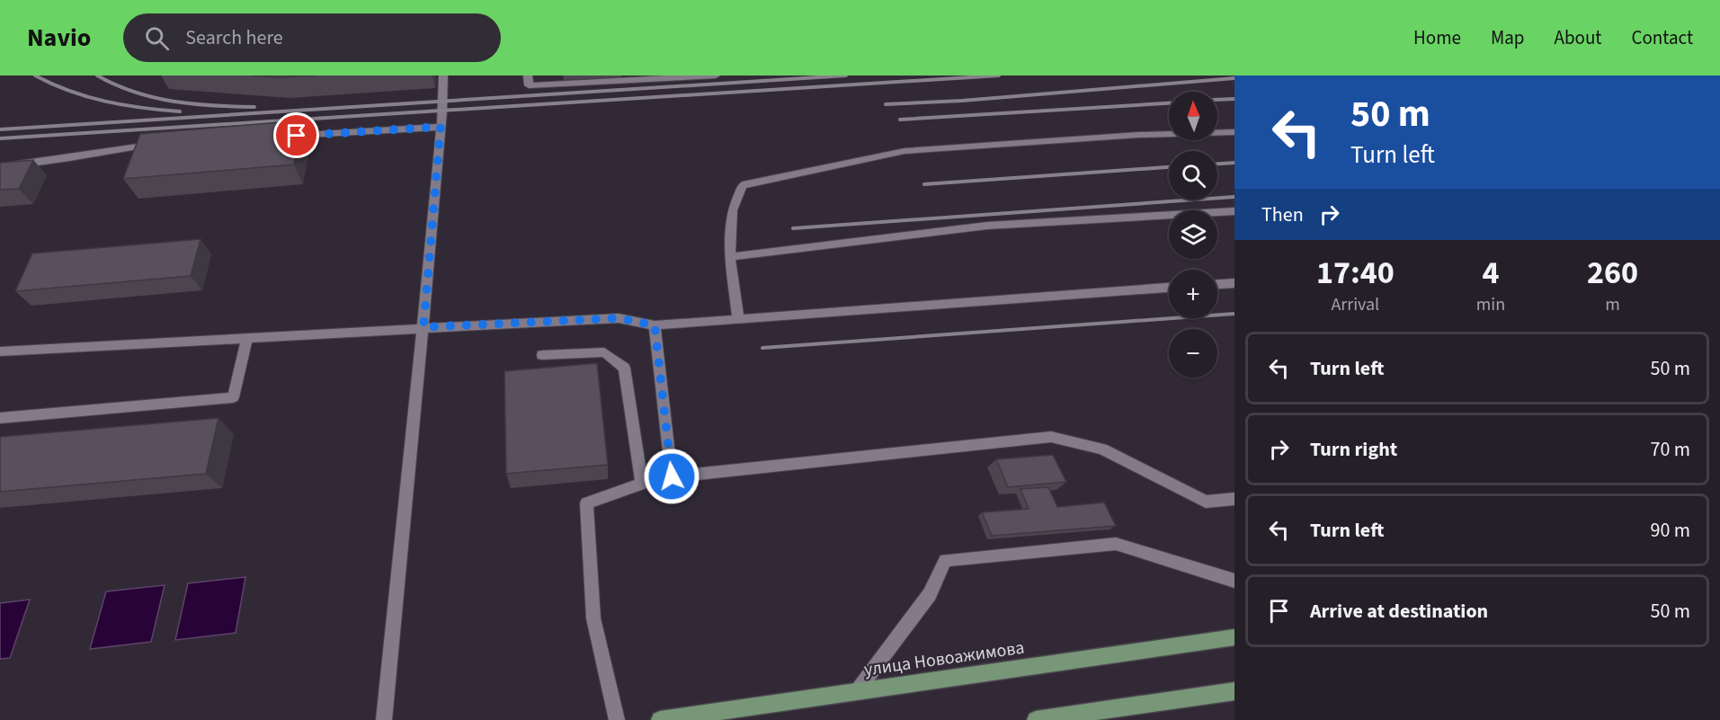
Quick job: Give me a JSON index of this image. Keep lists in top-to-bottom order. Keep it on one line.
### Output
{"streets":{"main road":["улица Новоажимова"]},"north":"top","page":{"header":"Navio","search":"Search here","nav":["Home","Map","About","Contact"],"turn":["50 m","Turn left"],"map_buttons":["+","−"],"then":"Then","eta":["17:40","Arrival","4","min","260","m"],"list":[{"name":"Turn left","value":"50 m"},{"name":"Turn right","value":"70 m"},{"name":"Turn left","value":"90 m"},{"name":"Arrive at destination","value":"50 m"}]}}
